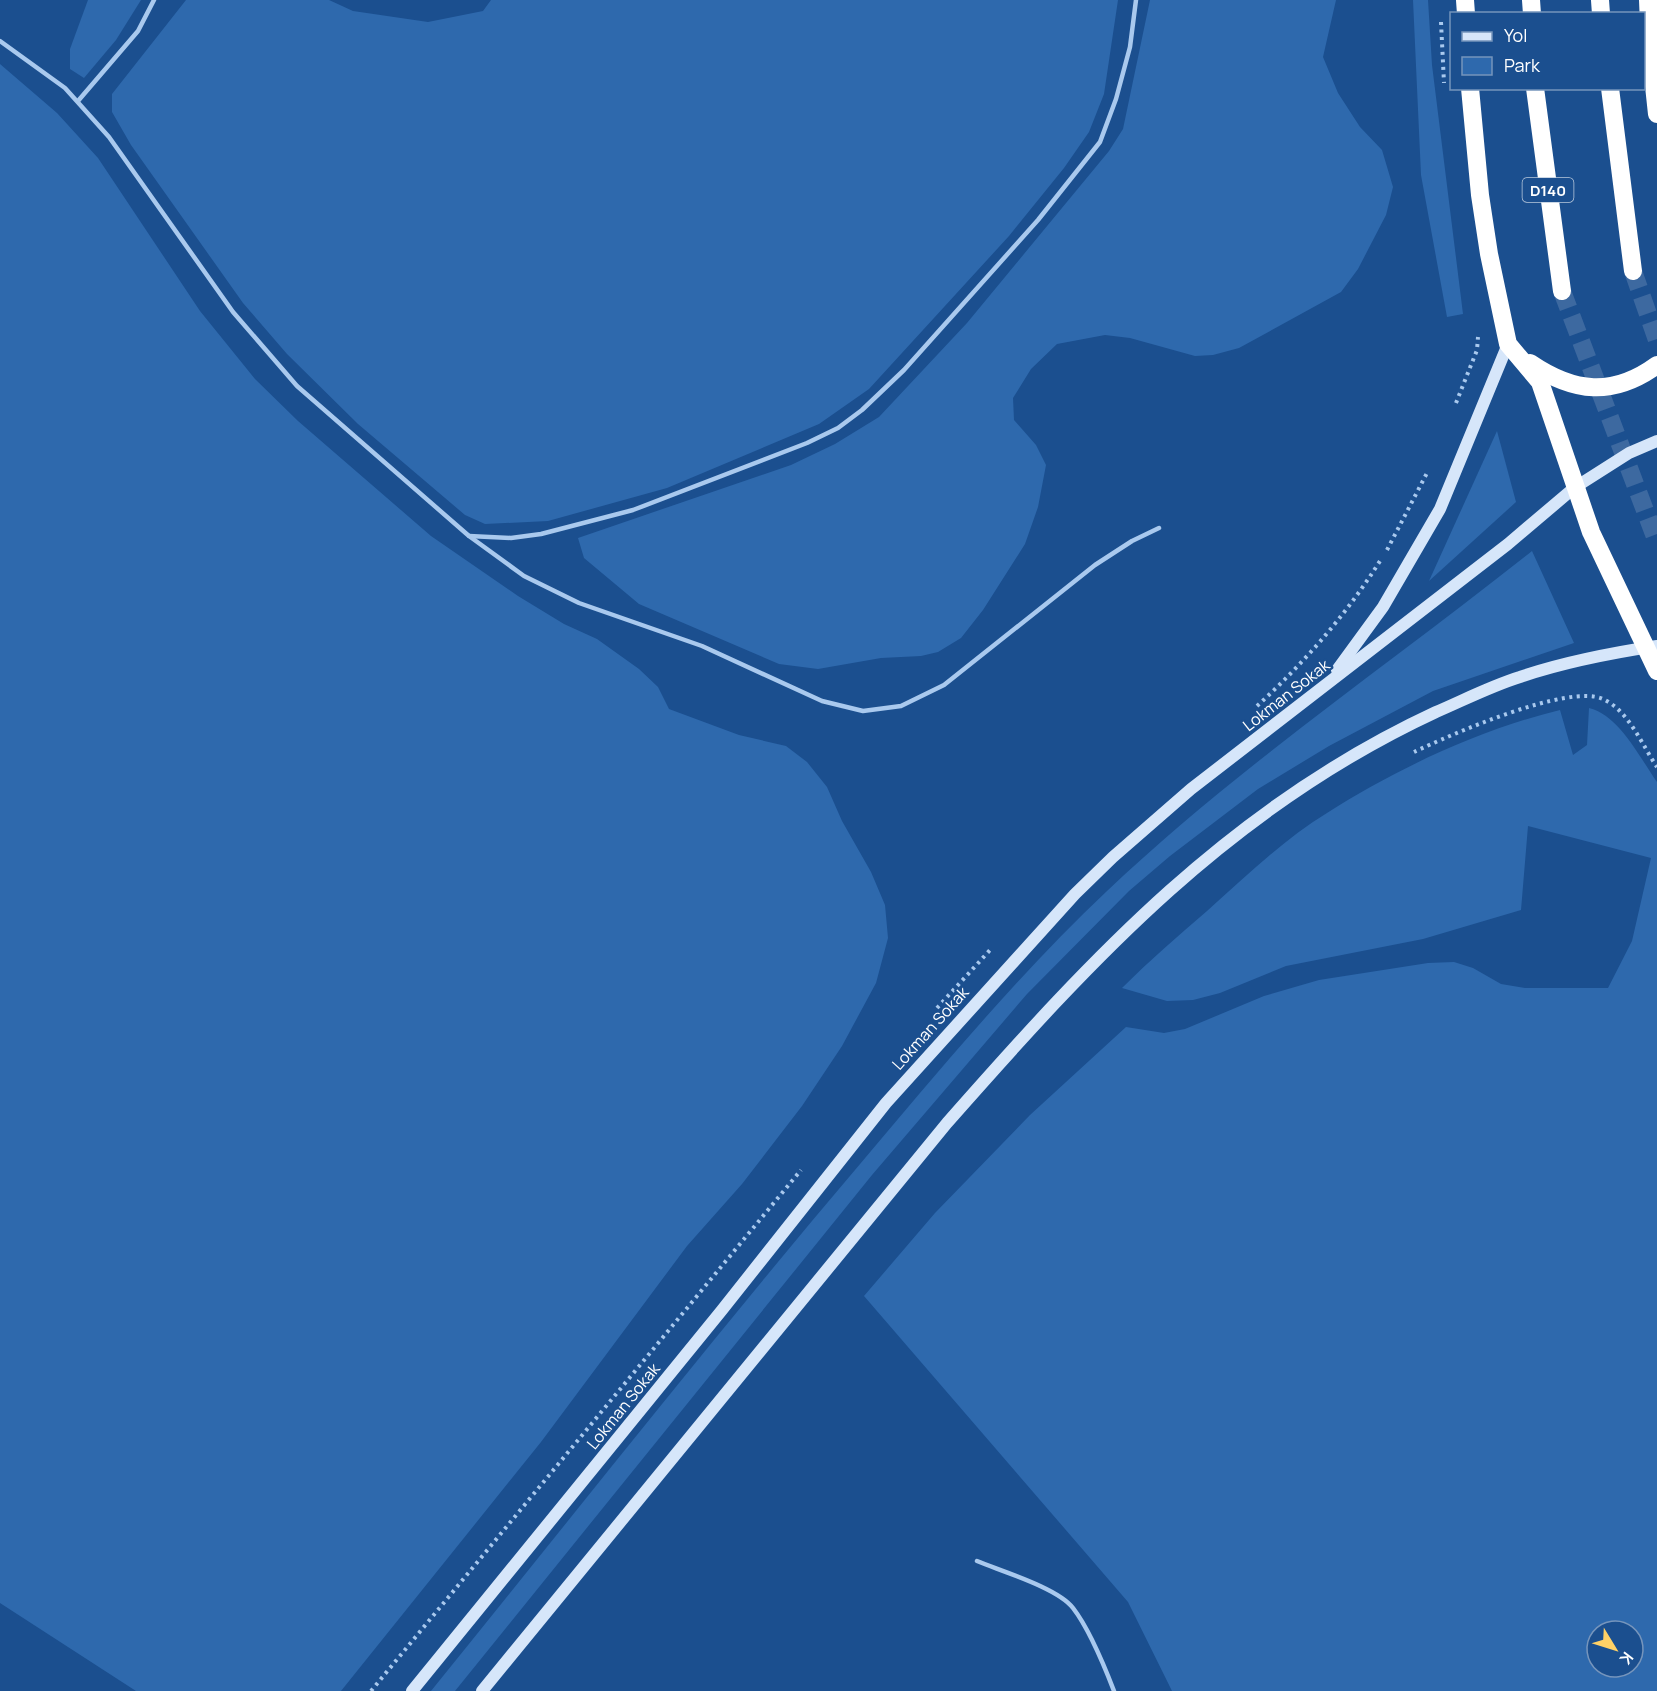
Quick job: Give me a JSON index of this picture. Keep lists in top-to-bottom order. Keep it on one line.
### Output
{"streets":{"highway":["D140"],"main road":["Lokman Sokak"]},"legend":["Yol","Park"],"north":"bottom right"}
